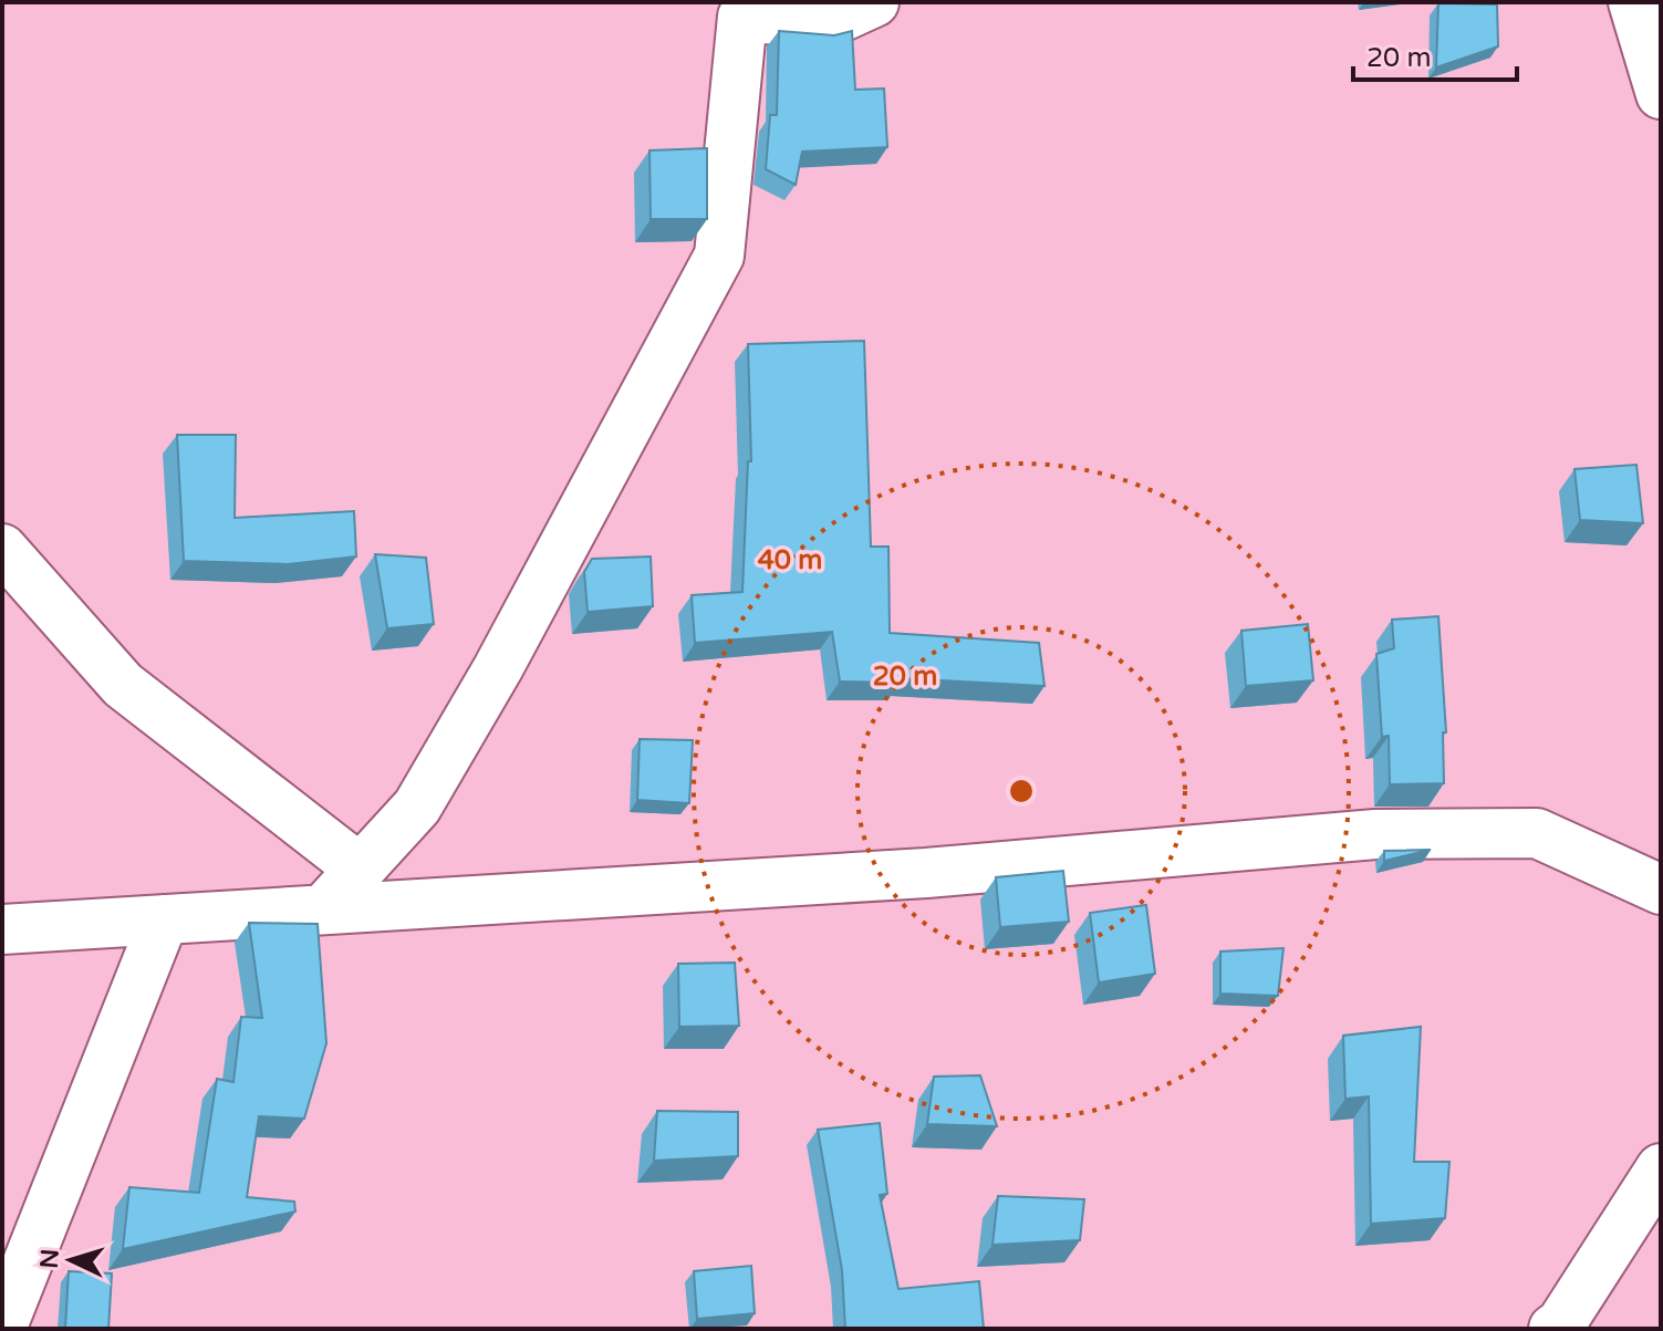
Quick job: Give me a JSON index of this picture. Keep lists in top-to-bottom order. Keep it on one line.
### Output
{"scale_bar":"20 m","north":"left","rings":["40 m","20 m"]}
